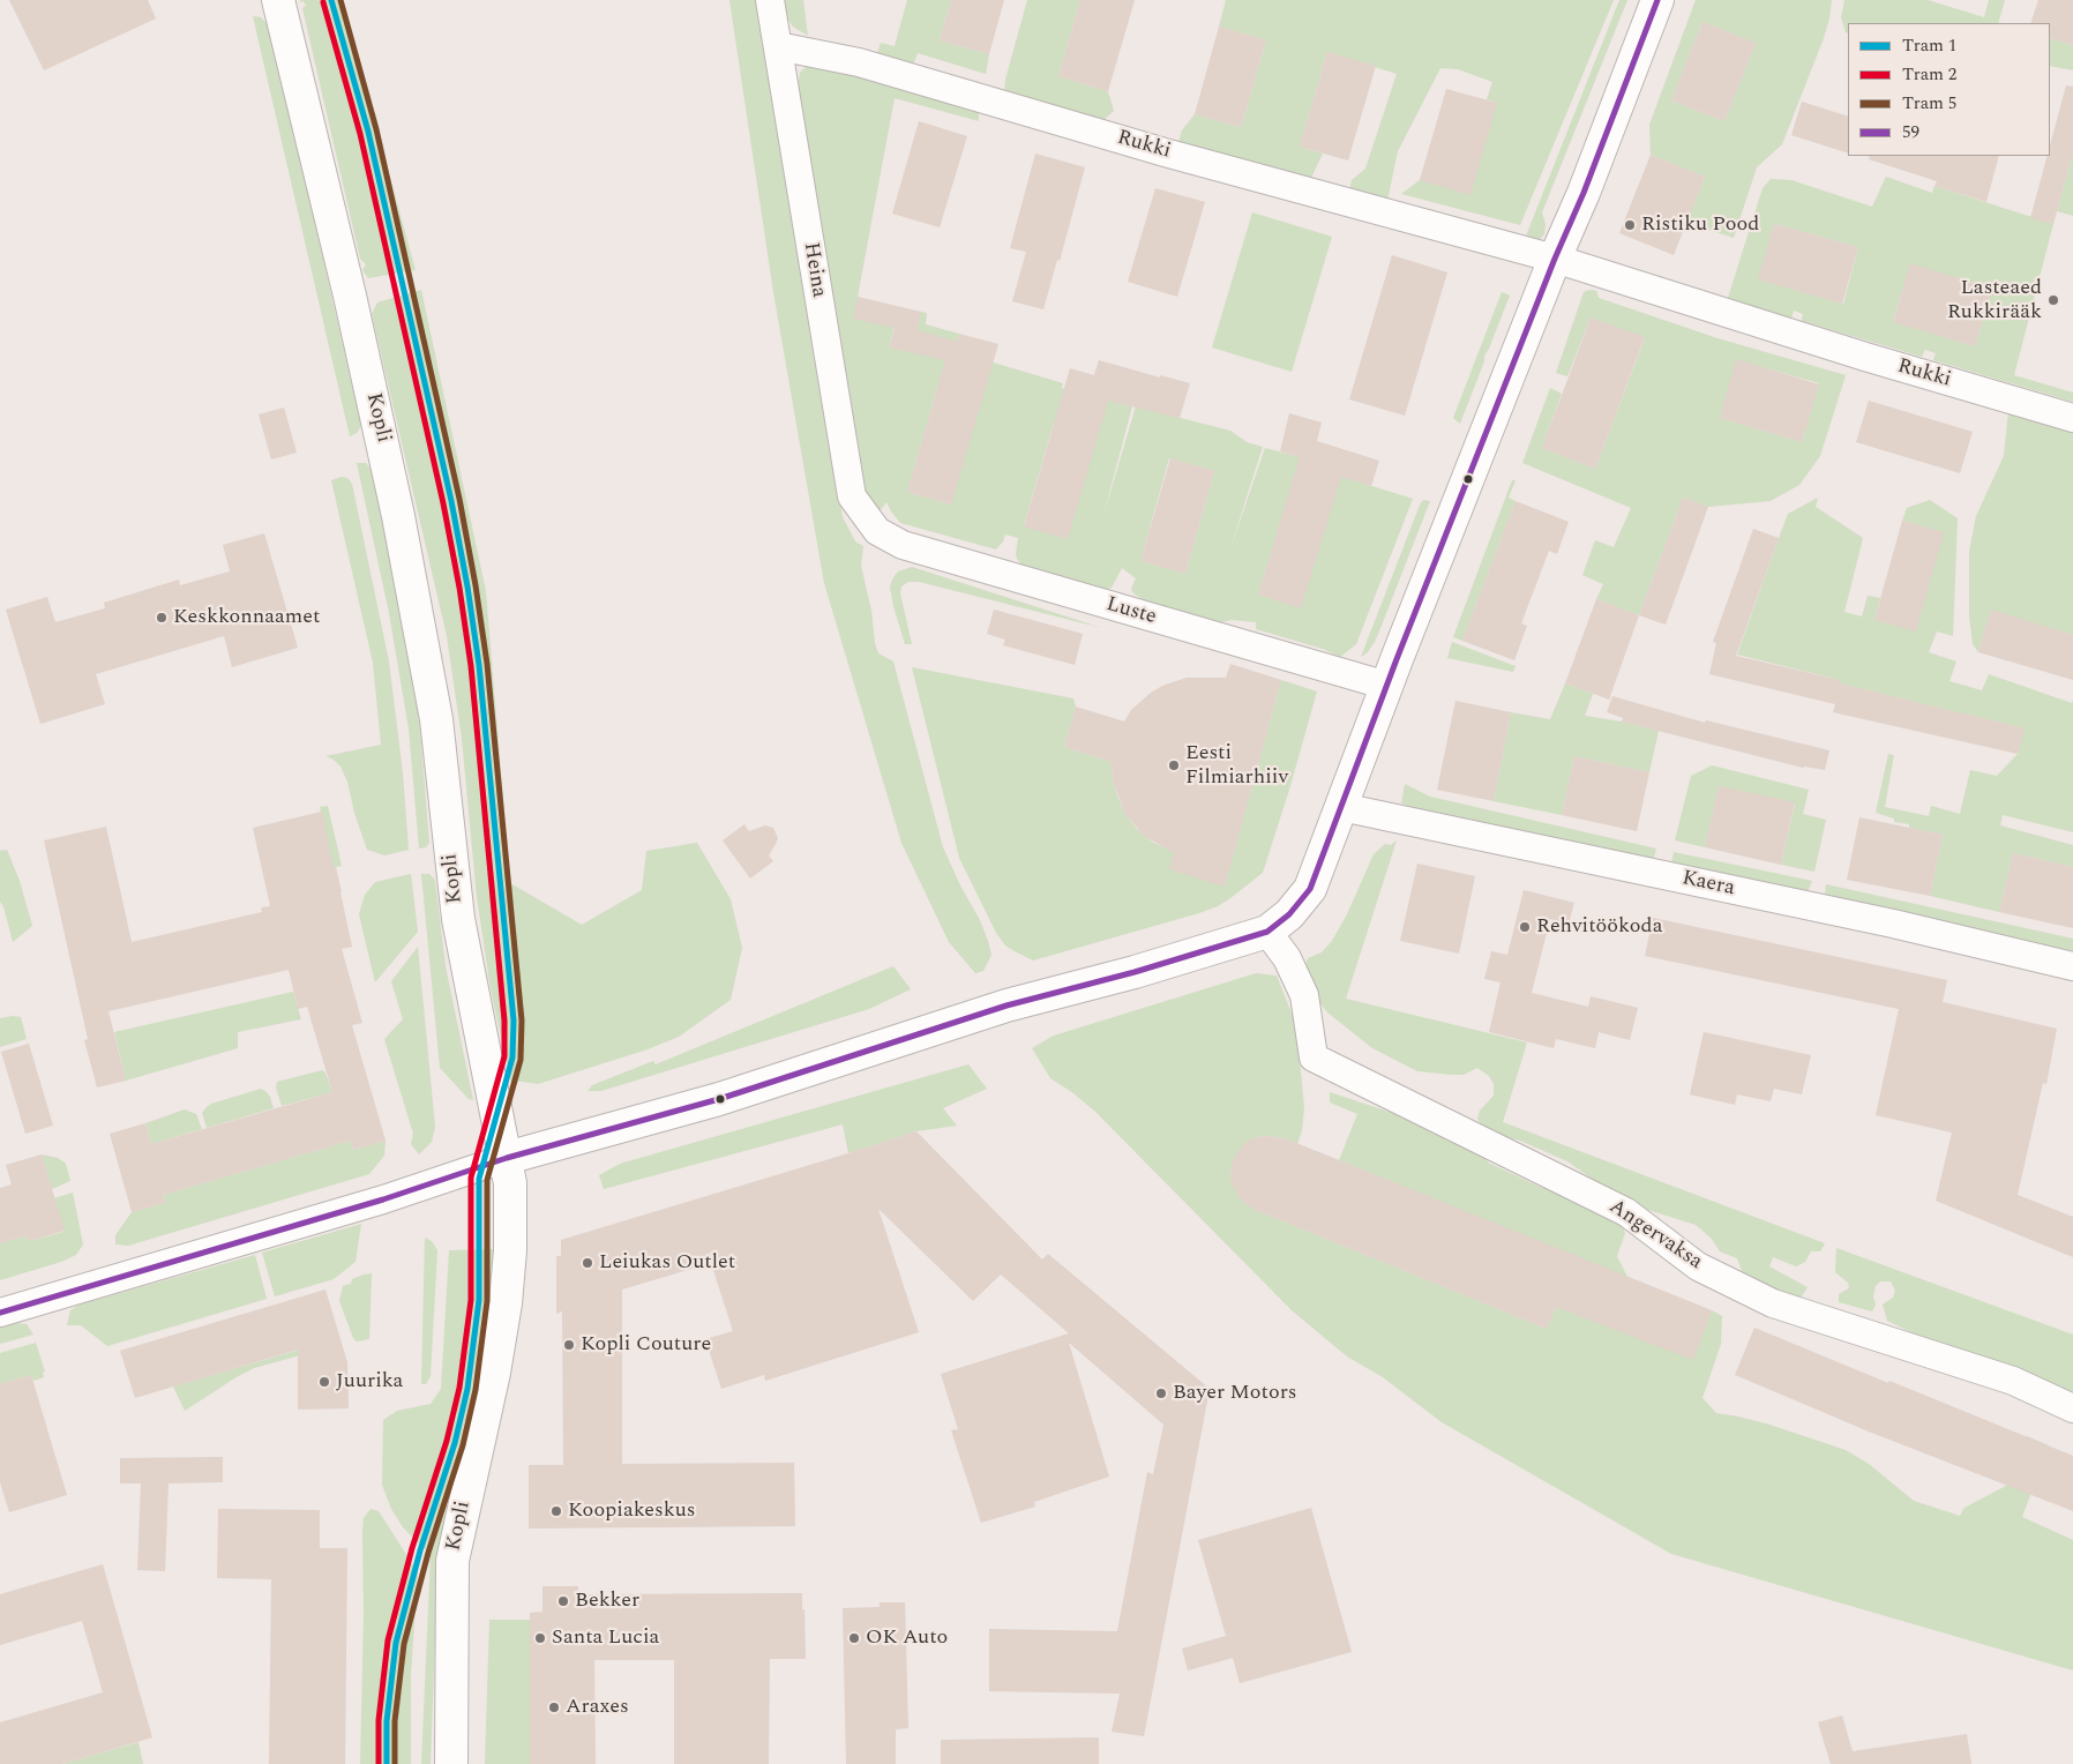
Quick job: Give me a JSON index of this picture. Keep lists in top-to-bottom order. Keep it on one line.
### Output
{"streets":{"street":["Rukki","Heina","Kopli","Luste","Kaera","Angervaksa"]},"crossings":[["Rukki","Heina"],["Heina","Luste"]],"places":["Ristiku Pood","Lasteaed Rukkirääk","Keskkonnaamet","Eesti Filmiarhiiv","Rehvitöökoda","Leiukas Outlet","Kopli Couture","Juurika","Bayer Motors","Koopiakeskus","Bekker","Santa Lucia","OK Auto","Araxes"],"lines":["tram line 1","tram line 5","transit line 59","tram line 2"],"legend":["Tram 1","Tram 2","Tram 5","59"]}
